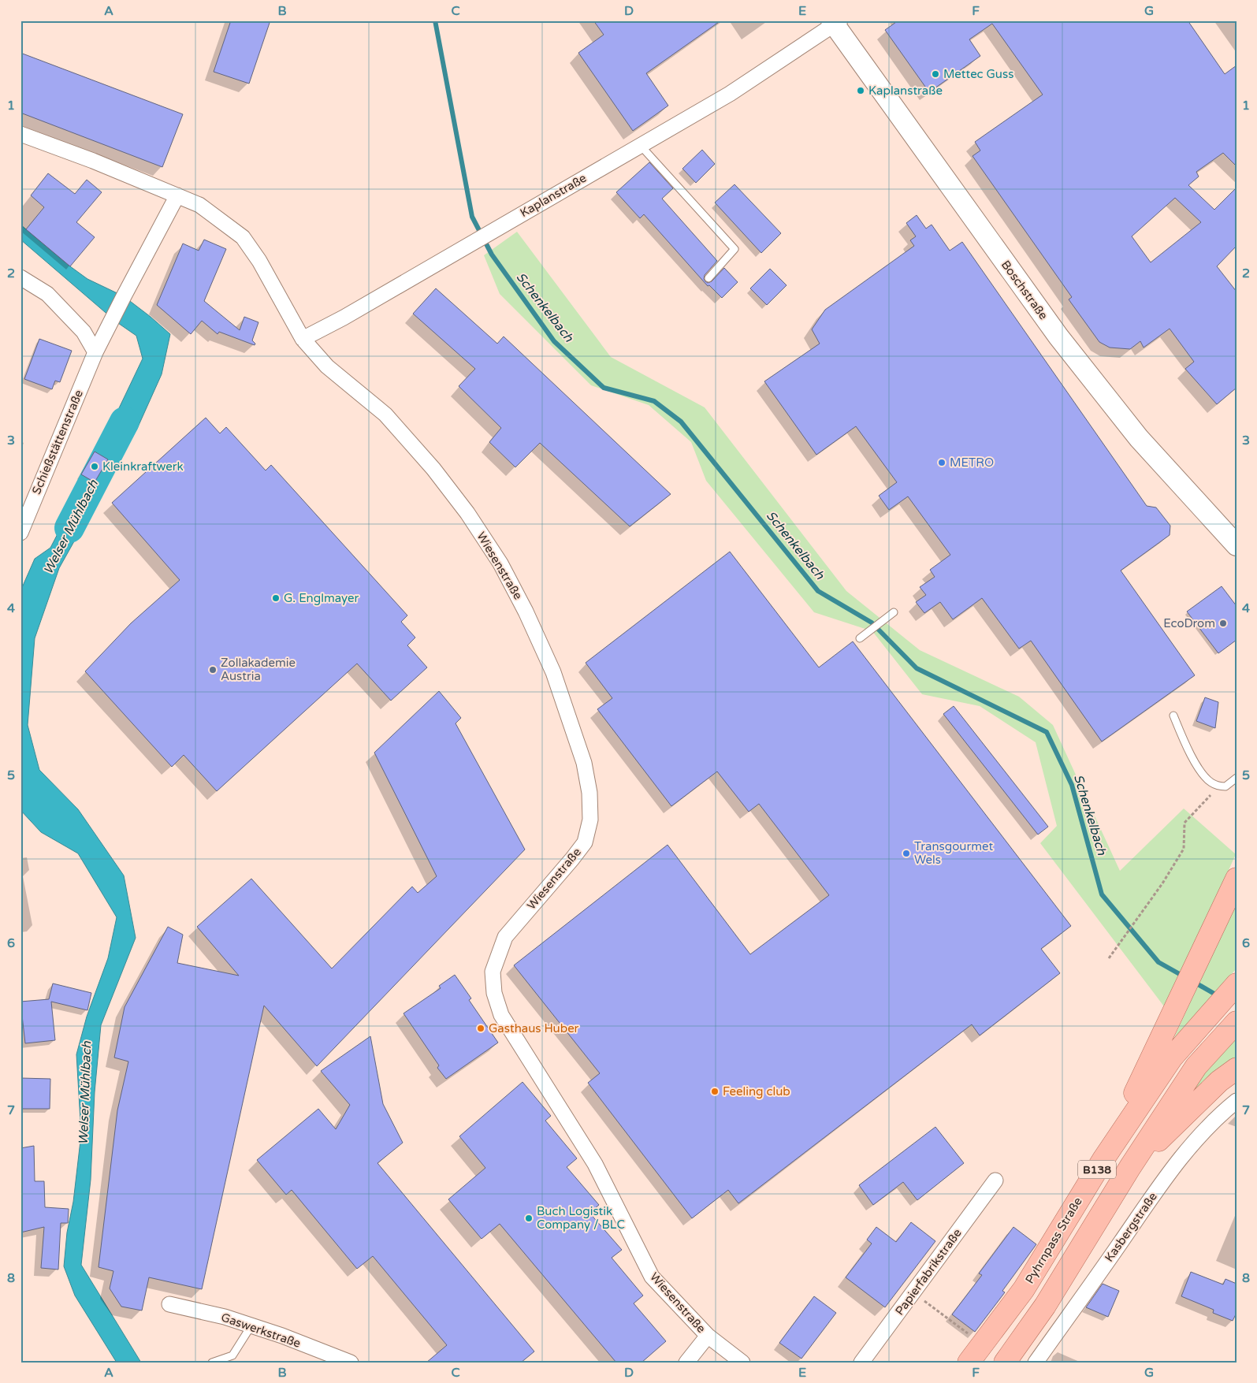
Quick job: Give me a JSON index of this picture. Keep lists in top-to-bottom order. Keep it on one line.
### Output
{"streets":{"main road":["Boschstraße","B138","Pyhrnpass Straße"],"street":["Kaplanstraße","Schießstättenstraße","Wiesenstraße","Kasbergstraße","Papierfabrikstraße","Gaswerkstraße"]},"crossings":[["Kaplanstraße","Boschstraße"],["Kaplanstraße","Wiesenstraße"]],"water":["Schenkelbach","Welser Mühlbach"],"places":["Mettec Guss","Kaplanstraße","METRO","Kleinkraftwerk","G. Englmayer","EcoDrom","Zollakademie Austria","Transgourmet Wels","Gasthaus Huber","Feeling club","Buch Logistik Company / BLC"],"grid":{"columns":["A","B","C","D","E","F","G"],"rows":["1","2","3","4","5","6","7","8"]}}
